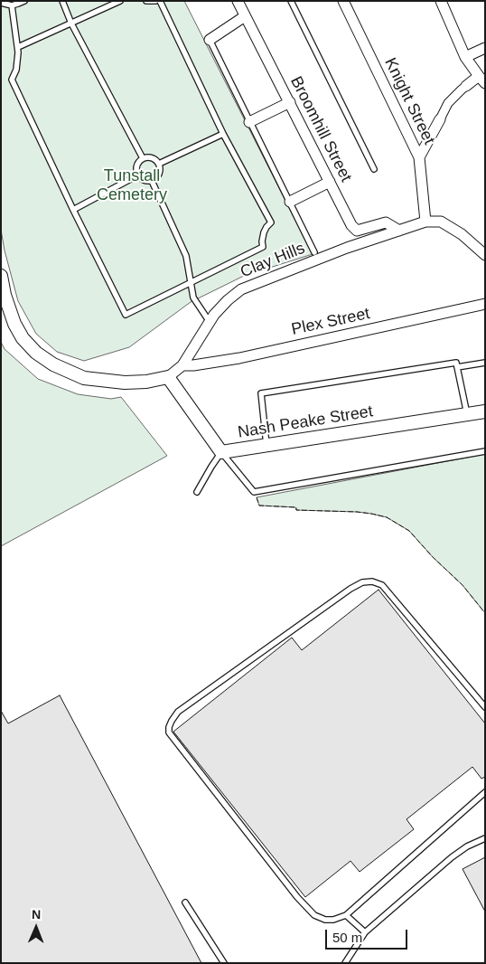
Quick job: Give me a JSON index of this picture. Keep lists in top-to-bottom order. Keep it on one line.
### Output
{"streets":{"street":["Knight Street","Broomhill Street","Clay Hills","Plex Street","Nash Peake Street"]},"crossings":[["Knight Street","Clay Hills"],["Broomhill Street","Clay Hills"],["Clay Hills","Plex Street"],["Clay Hills","Nash Peake Street"]],"parks":["Tunstall Cemetery"],"scale_bar":"50 m","north":"top"}
